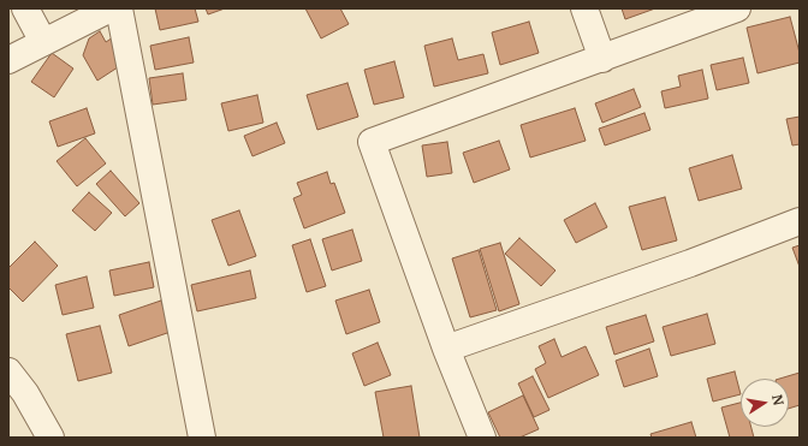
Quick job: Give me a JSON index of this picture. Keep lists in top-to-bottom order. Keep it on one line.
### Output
{"north":"right"}
